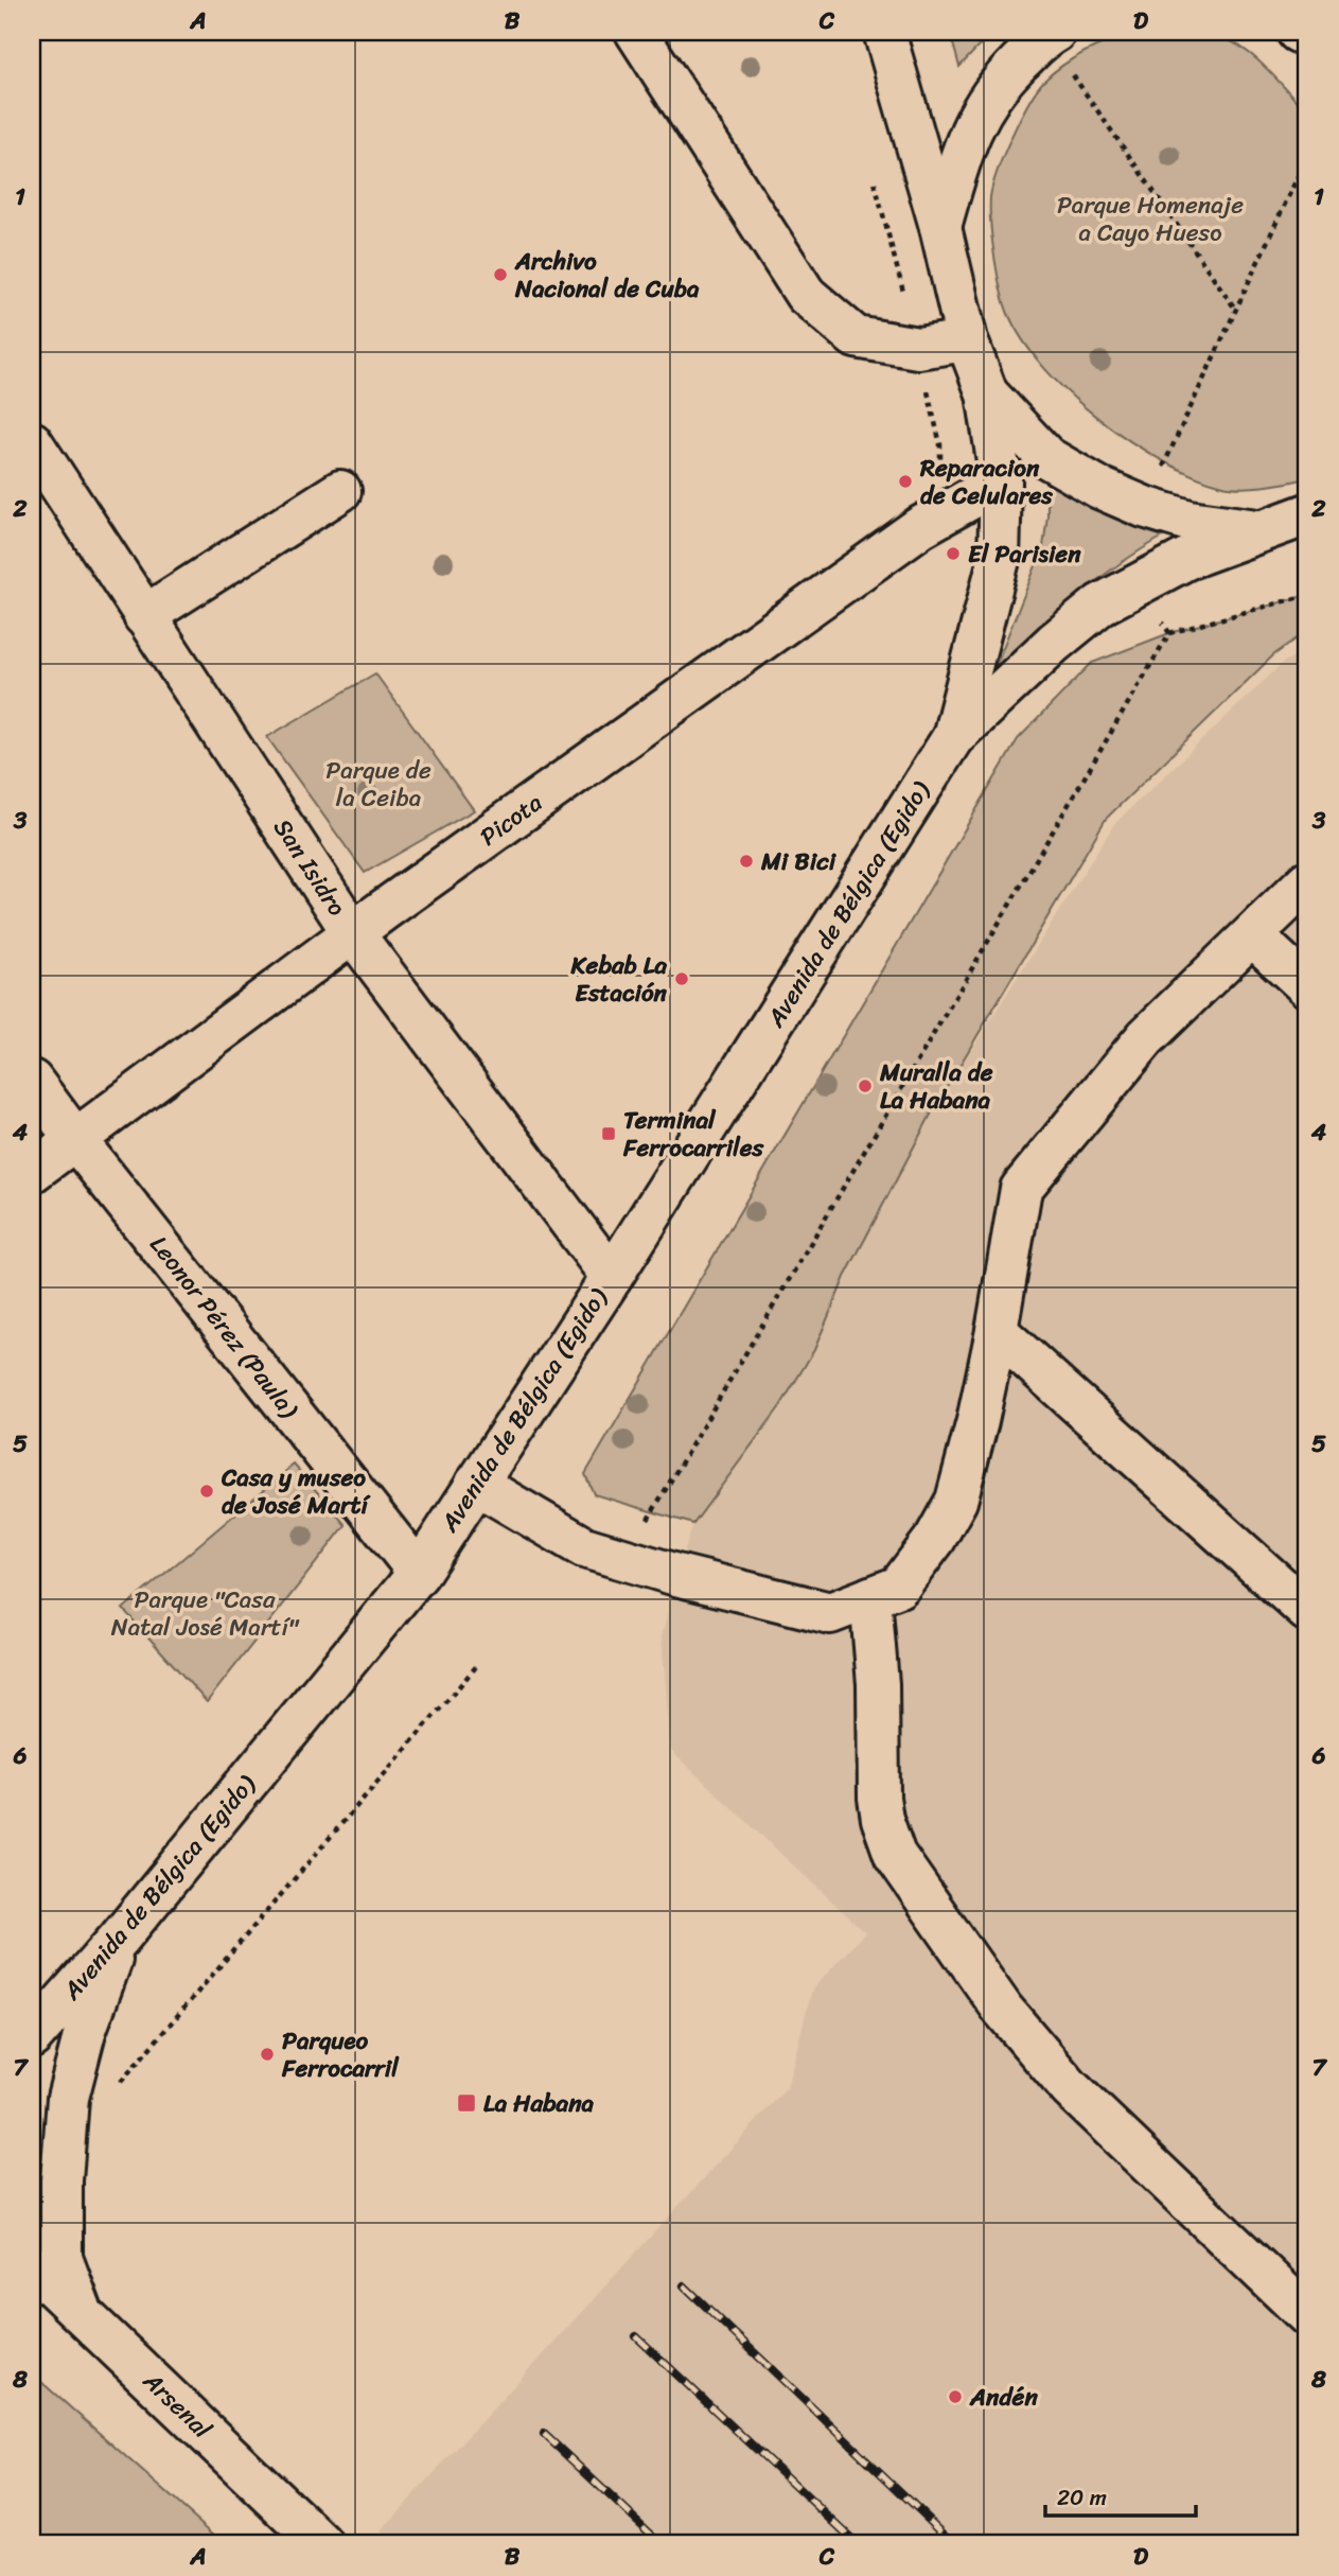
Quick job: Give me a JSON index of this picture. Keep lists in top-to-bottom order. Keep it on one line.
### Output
{"streets":{"main road":["Picota","San Isidro","Avenida de Bélgica (Egido)","Leonor Pérez (Paula)","Arsenal"]},"crossings":[["Picota","San Isidro"],["Picota","Avenida de Bélgica (Egido)"],["Picota","Leonor Pérez (Paula)"],["San Isidro","Avenida de Bélgica (Egido)"],["Avenida de Bélgica (Egido)","Leonor Pérez (Paula)"]],"parks":["Parque Homenaje a Cayo Hueso","Parque de la Ceiba","Parque \"Casa Natal José Martí\""],"places":{"other":["Archivo Nacional de Cuba","Reparacion de Celulares","El Parisien","Mi Bici","Kebab La Estación","Muralla de La Habana","Casa y museo de José Martí","Parqueo Ferrocarril","Andén"],"transit":["Terminal Ferrocarriles","La Habana"]},"scale_bar":"20 m","grid":{"columns":["A","B","C","D"],"rows":["1","2","3","4","5","6","7","8"]}}
